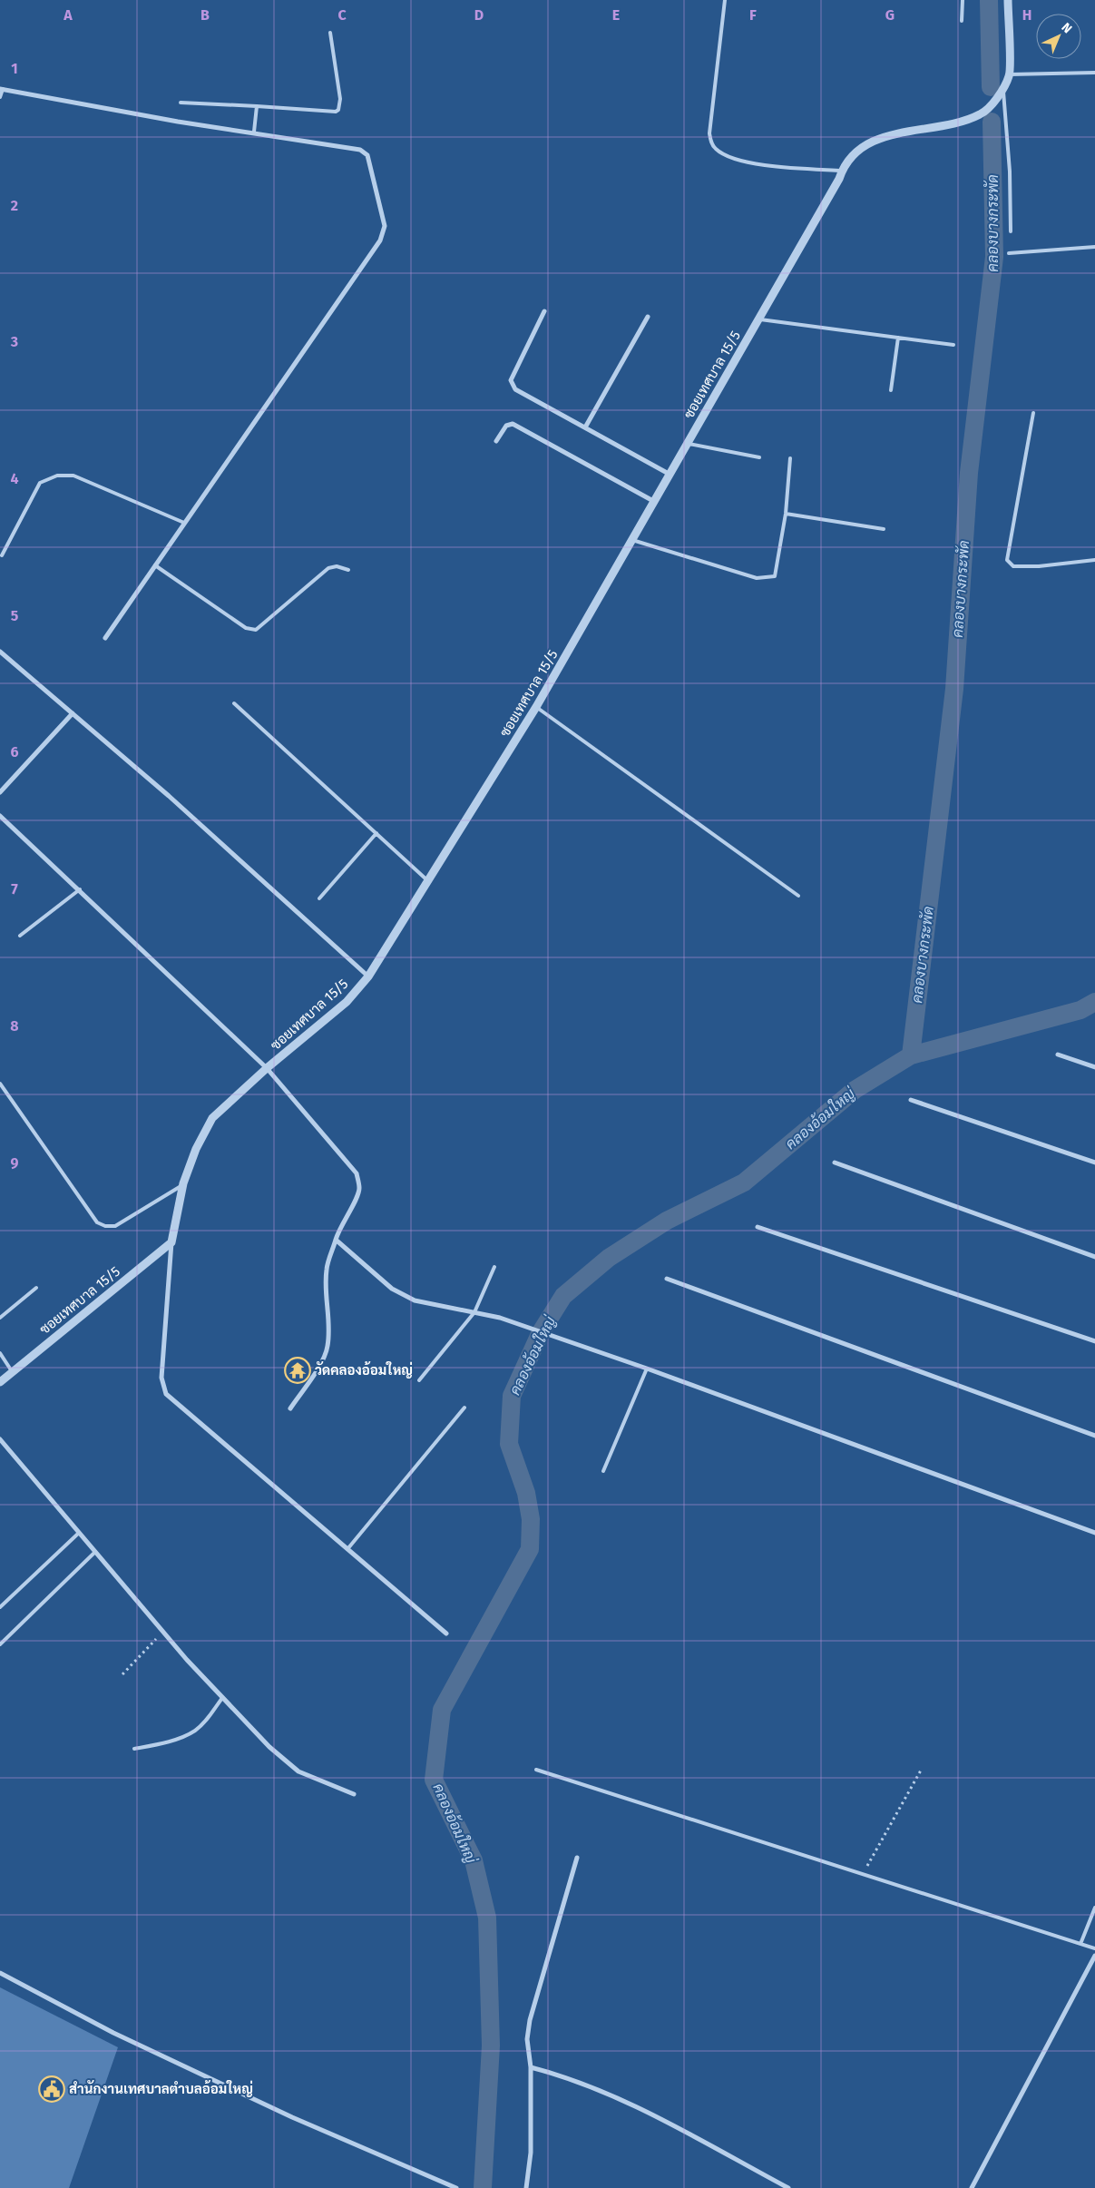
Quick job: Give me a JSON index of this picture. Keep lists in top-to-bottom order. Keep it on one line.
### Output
{"streets":{"street":["ซอยเทศบาล 15/5"]},"water":["คลองบางกระพัด","คลองอ้อมใหญ่"],"places":{"temple":["วัดคลองอ้อมใหญ่"],"public building":["สำนักงานเทศบาลตำบลอ้อมใหญ่"]},"north":"top right","grid":{"columns":["A","B","C","D","E","F","G","H"],"rows":["1","2","3","4","5","6","7","8","9"]}}
